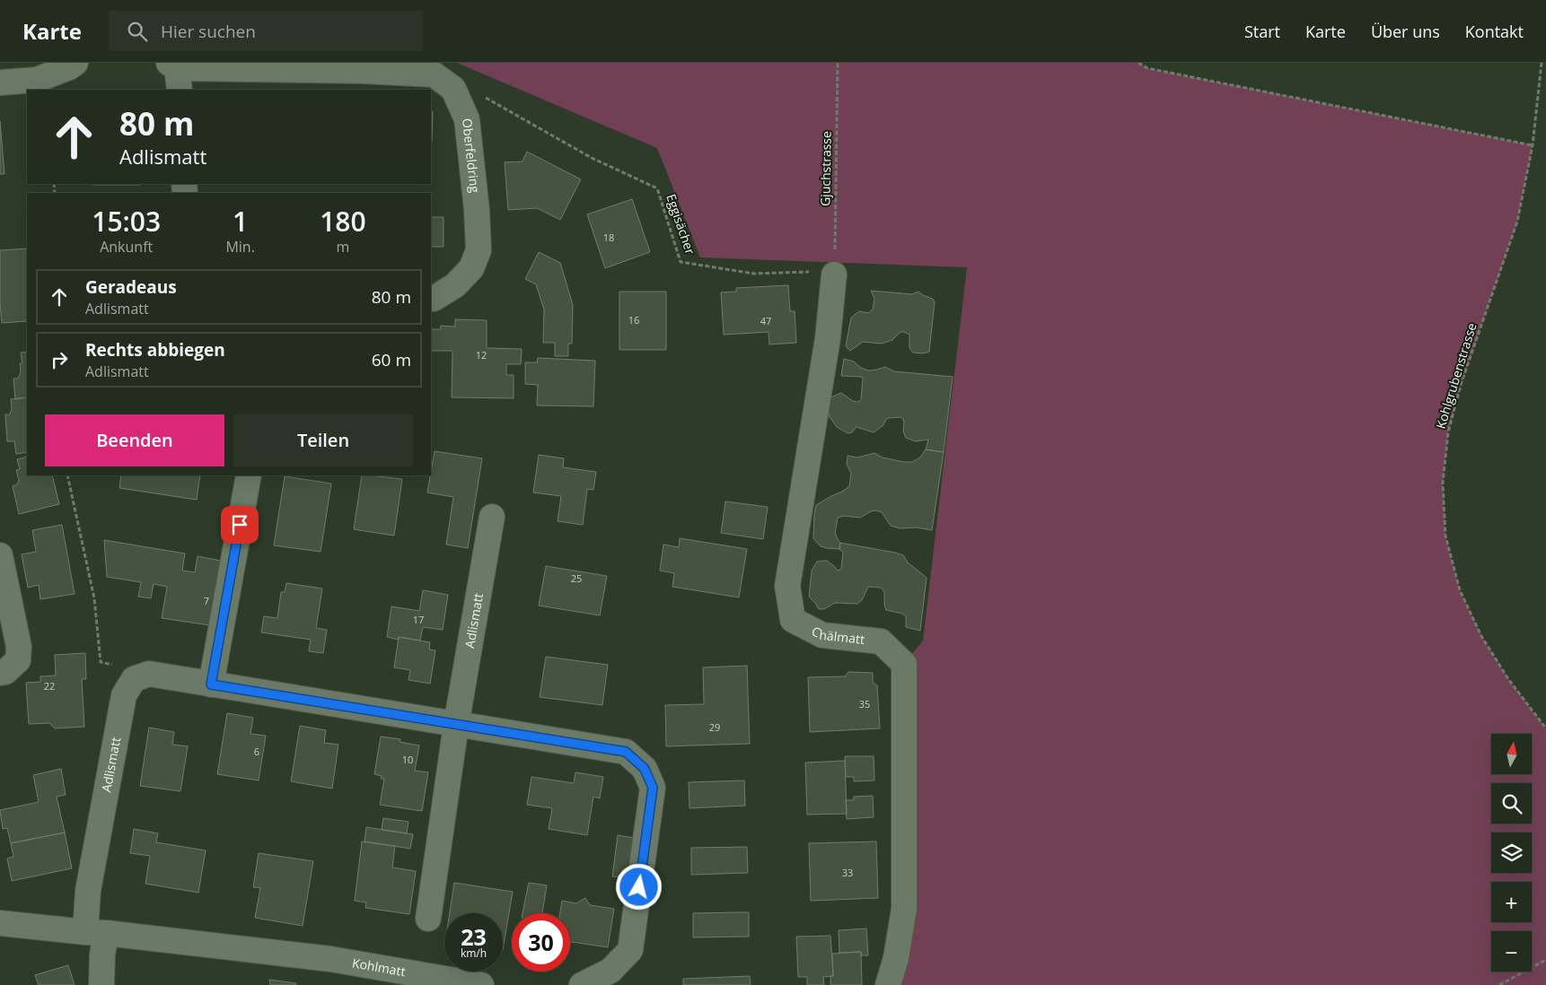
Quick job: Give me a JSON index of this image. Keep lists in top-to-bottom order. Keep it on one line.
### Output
{"streets":{"street":["Oberfeldring","Adlismatt","Chälmatt","Kohlmatt"],"path":["Gjuchstrasse","Eggisächer","Kohlgrubenstrasse"]},"crossings":[["Oberfeldring","Eggisächer"],["Gjuchstrasse","Eggisächer"],["Gjuchstrasse","Chälmatt"],["Eggisächer","Chälmatt"],["Adlismatt","Kohlmatt"]],"house_numbers":["18","16","47","12","25","7","17","22","35","29","6","10","33"],"north":"top","page":{"header":"Karte","search":"Hier suchen","nav":["Start","Karte","Über uns","Kontakt"],"turn":["80 m","Adlismatt"],"eta":["15:03","Ankunft","1","Min.","180","m"],"list":[{"name":"Geradeaus","note":"Adlismatt","value":"80 m"},{"name":"Rechts abbiegen","note":"Adlismatt","value":"60 m"}],"buttons":["Beenden","Teilen"],"map_buttons":["+","−"],"speed":"23 km/h","limit":"30"}}
